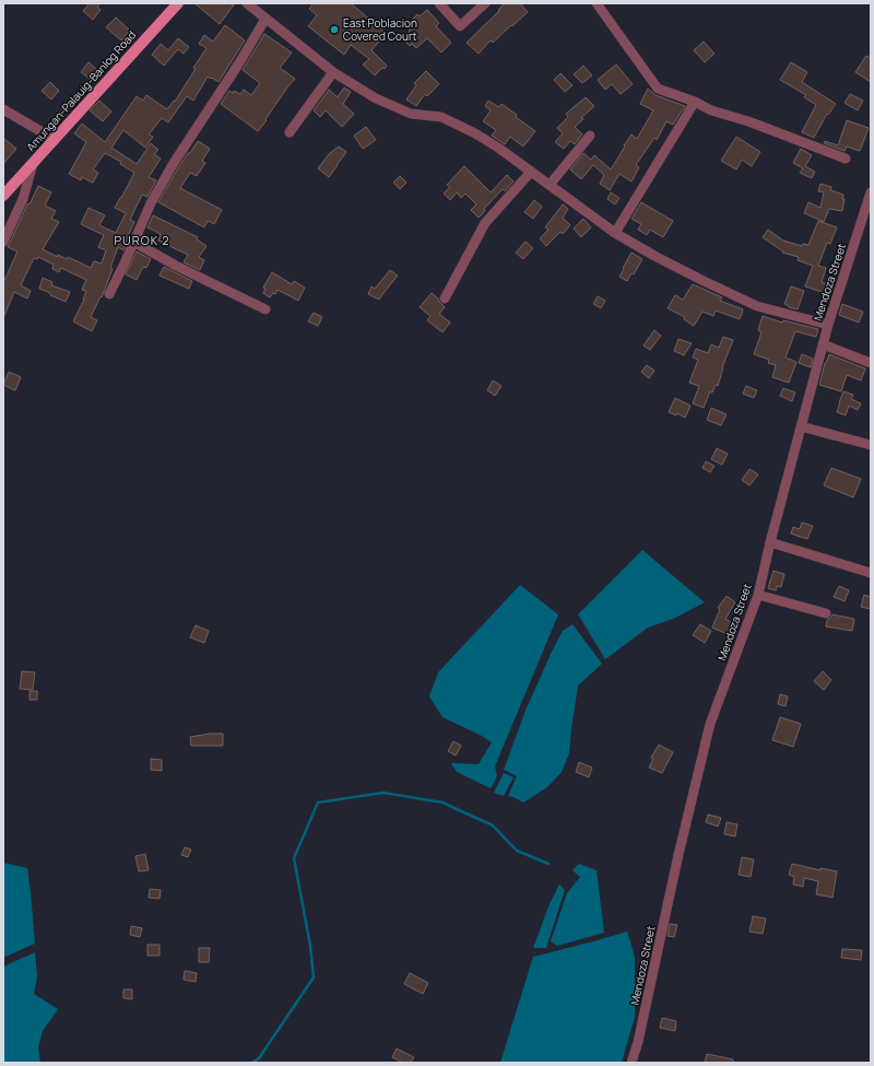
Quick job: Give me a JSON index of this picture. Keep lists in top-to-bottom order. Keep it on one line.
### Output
{"streets":{"main road":["Amungan-Palauig-Banlog Road"],"street":["Mendoza Street"]},"districts":["PUROK 2"],"places":["East Poblacion Covered Court"]}
